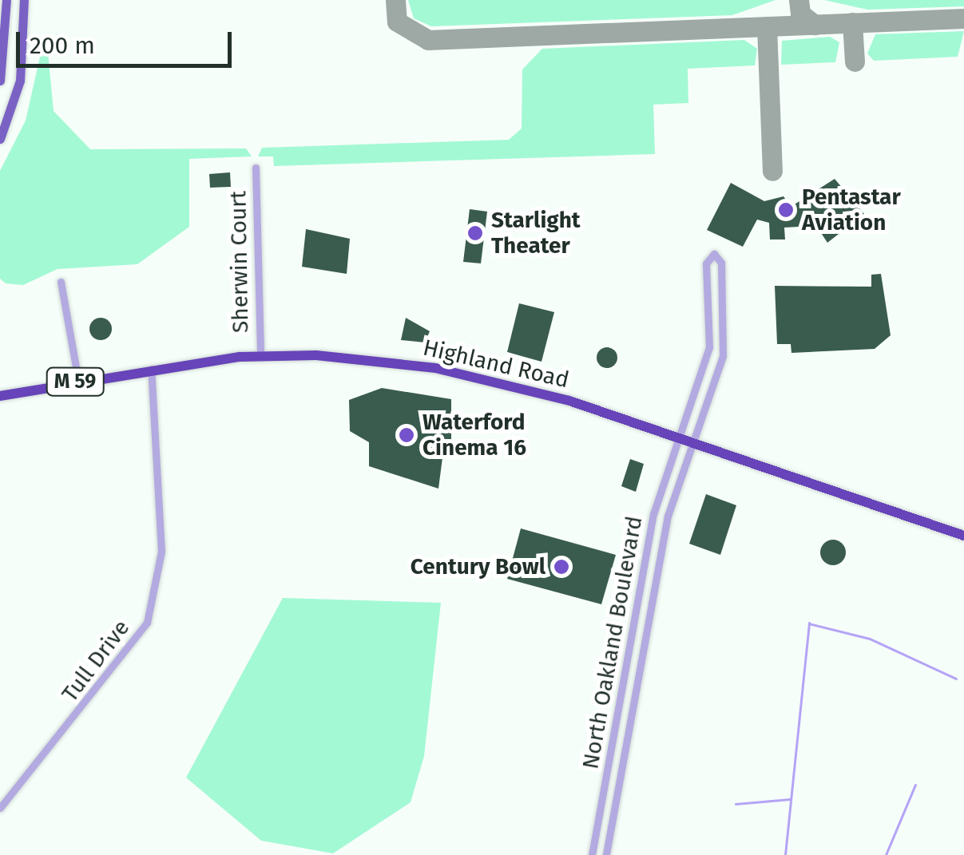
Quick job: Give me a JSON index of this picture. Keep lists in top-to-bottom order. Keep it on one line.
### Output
{"streets":{"highway":["Highland Road","M 59"],"street":["Sherwin Court","North Oakland Boulevard","Tull Drive"]},"crossings":[["Sherwin Court","Highland Road"],["Highland Road","North Oakland Boulevard"],["Highland Road","Tull Drive"]],"places":["Pentastar Aviation","Starlight Theater","Waterford Cinema 16","Century Bowl"],"scale_bar":"200 m"}
